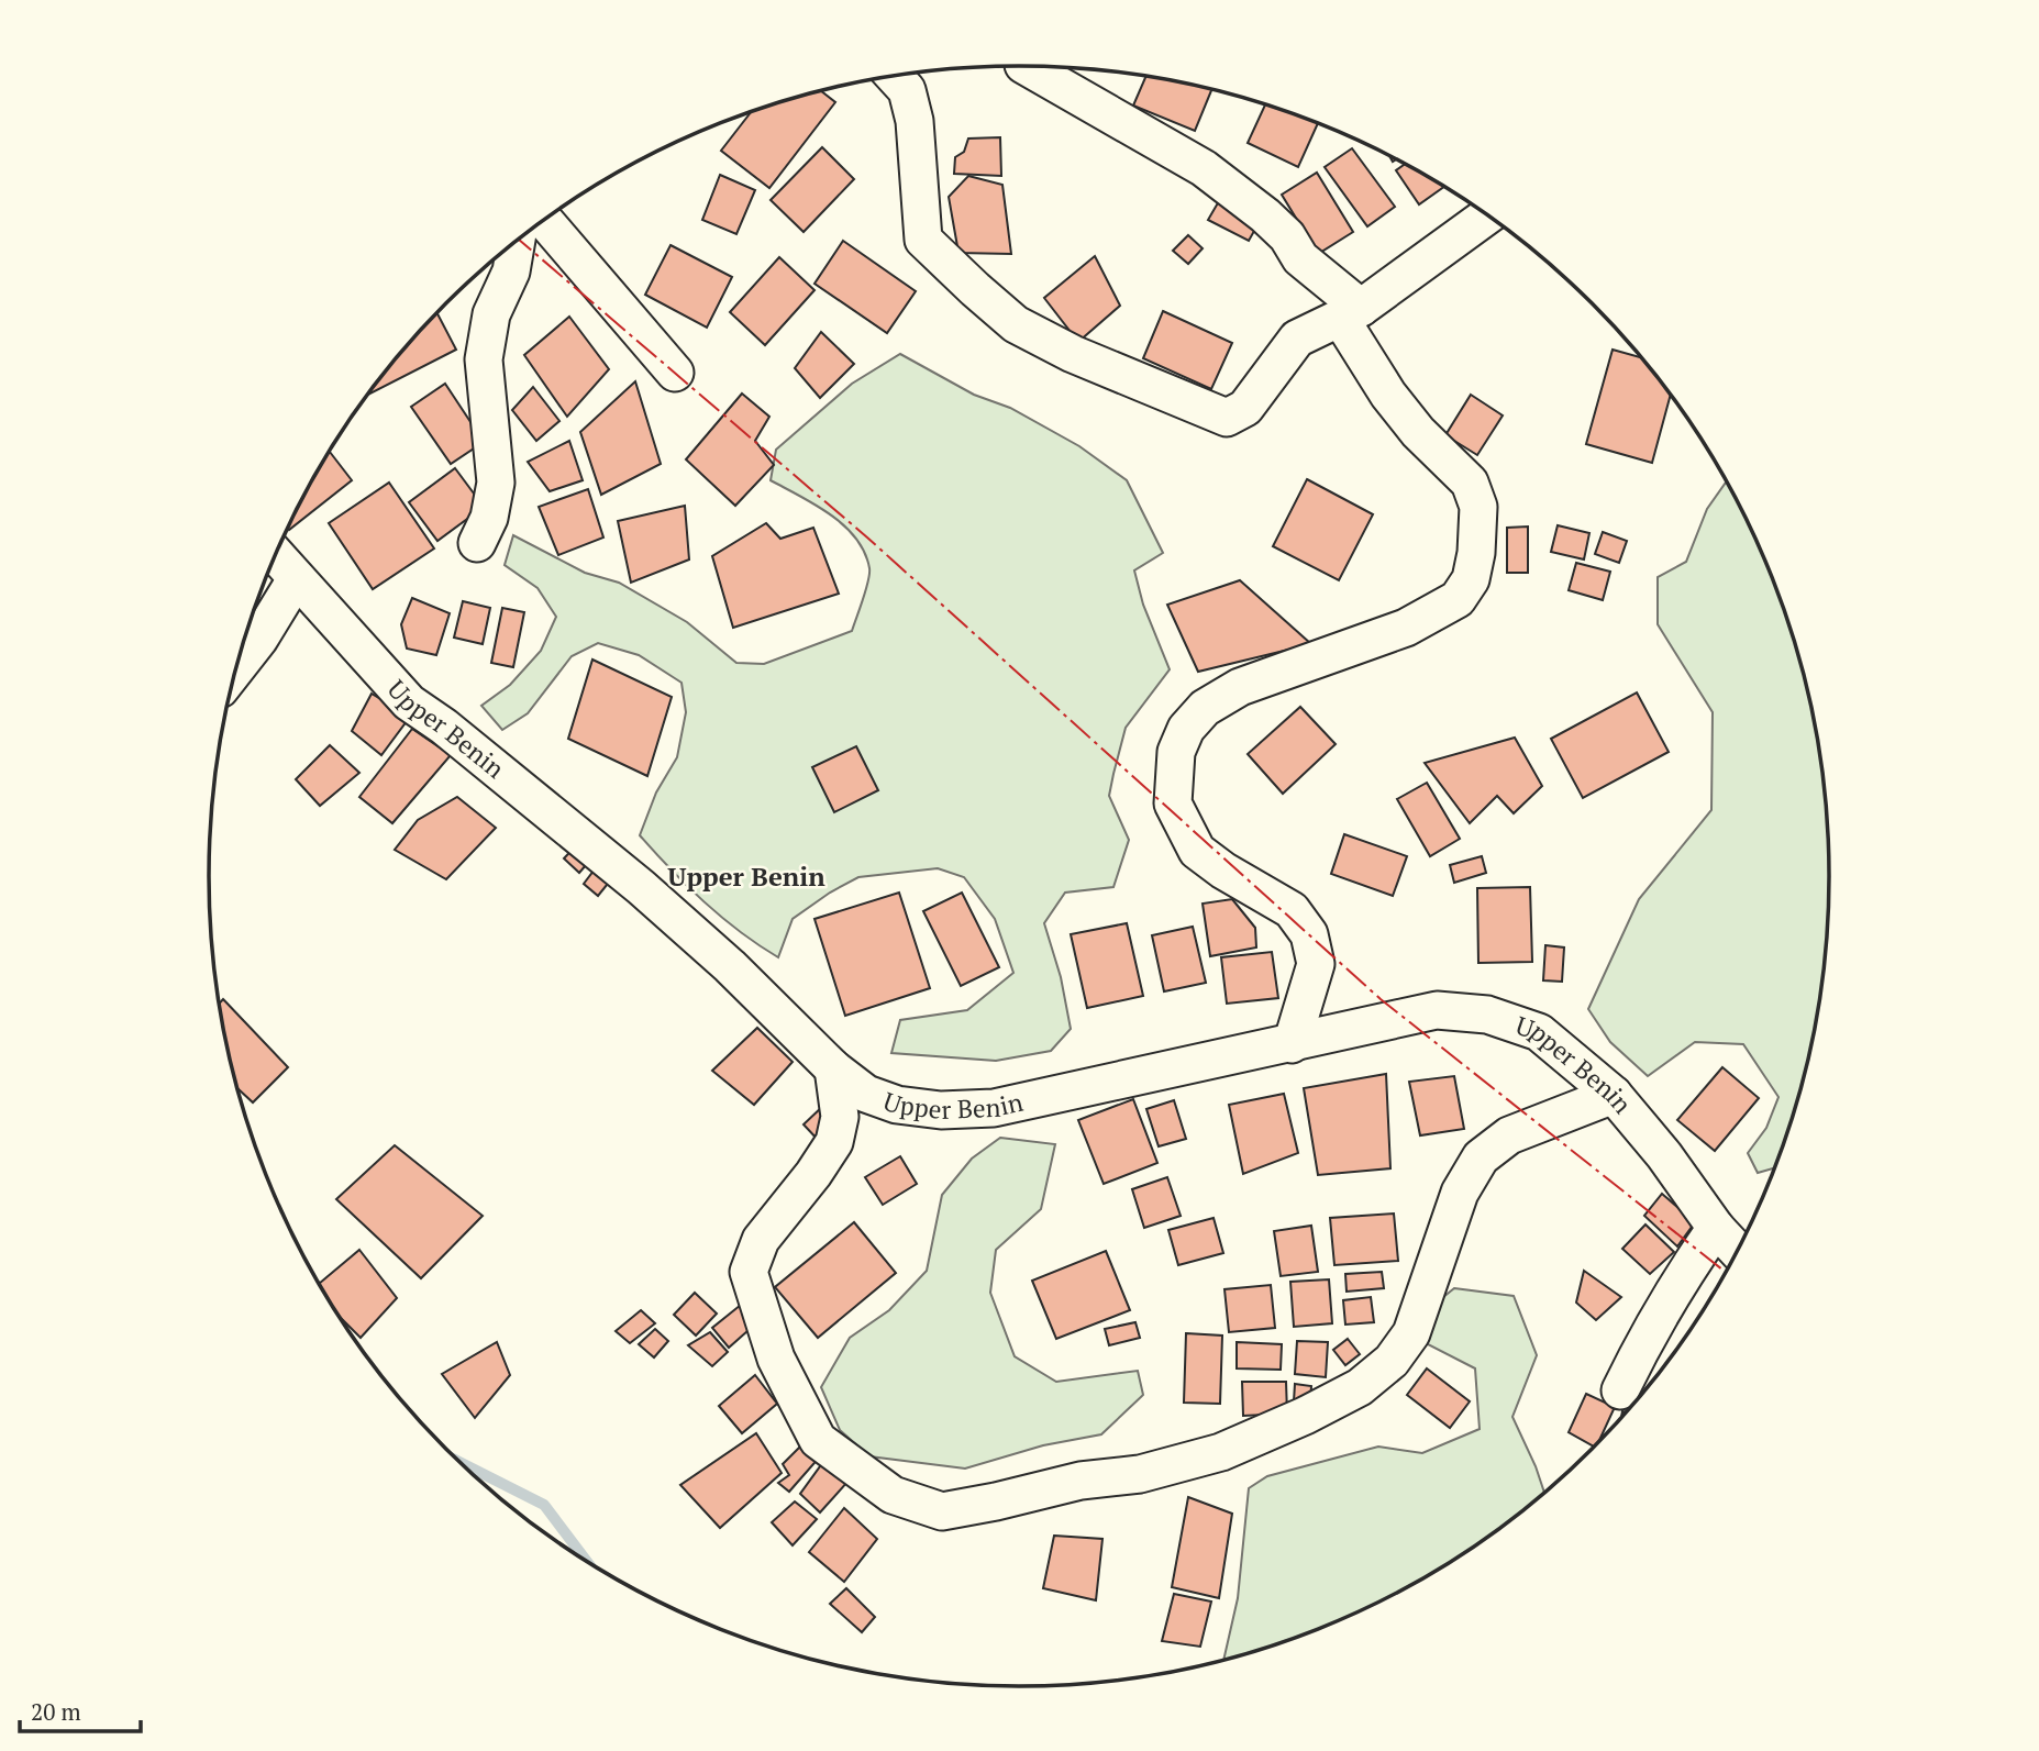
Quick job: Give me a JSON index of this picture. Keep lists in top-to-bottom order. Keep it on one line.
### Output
{"streets":{"street":["Upper Benin"]},"districts":["Upper Benin"],"scale_bar":"20 m"}
